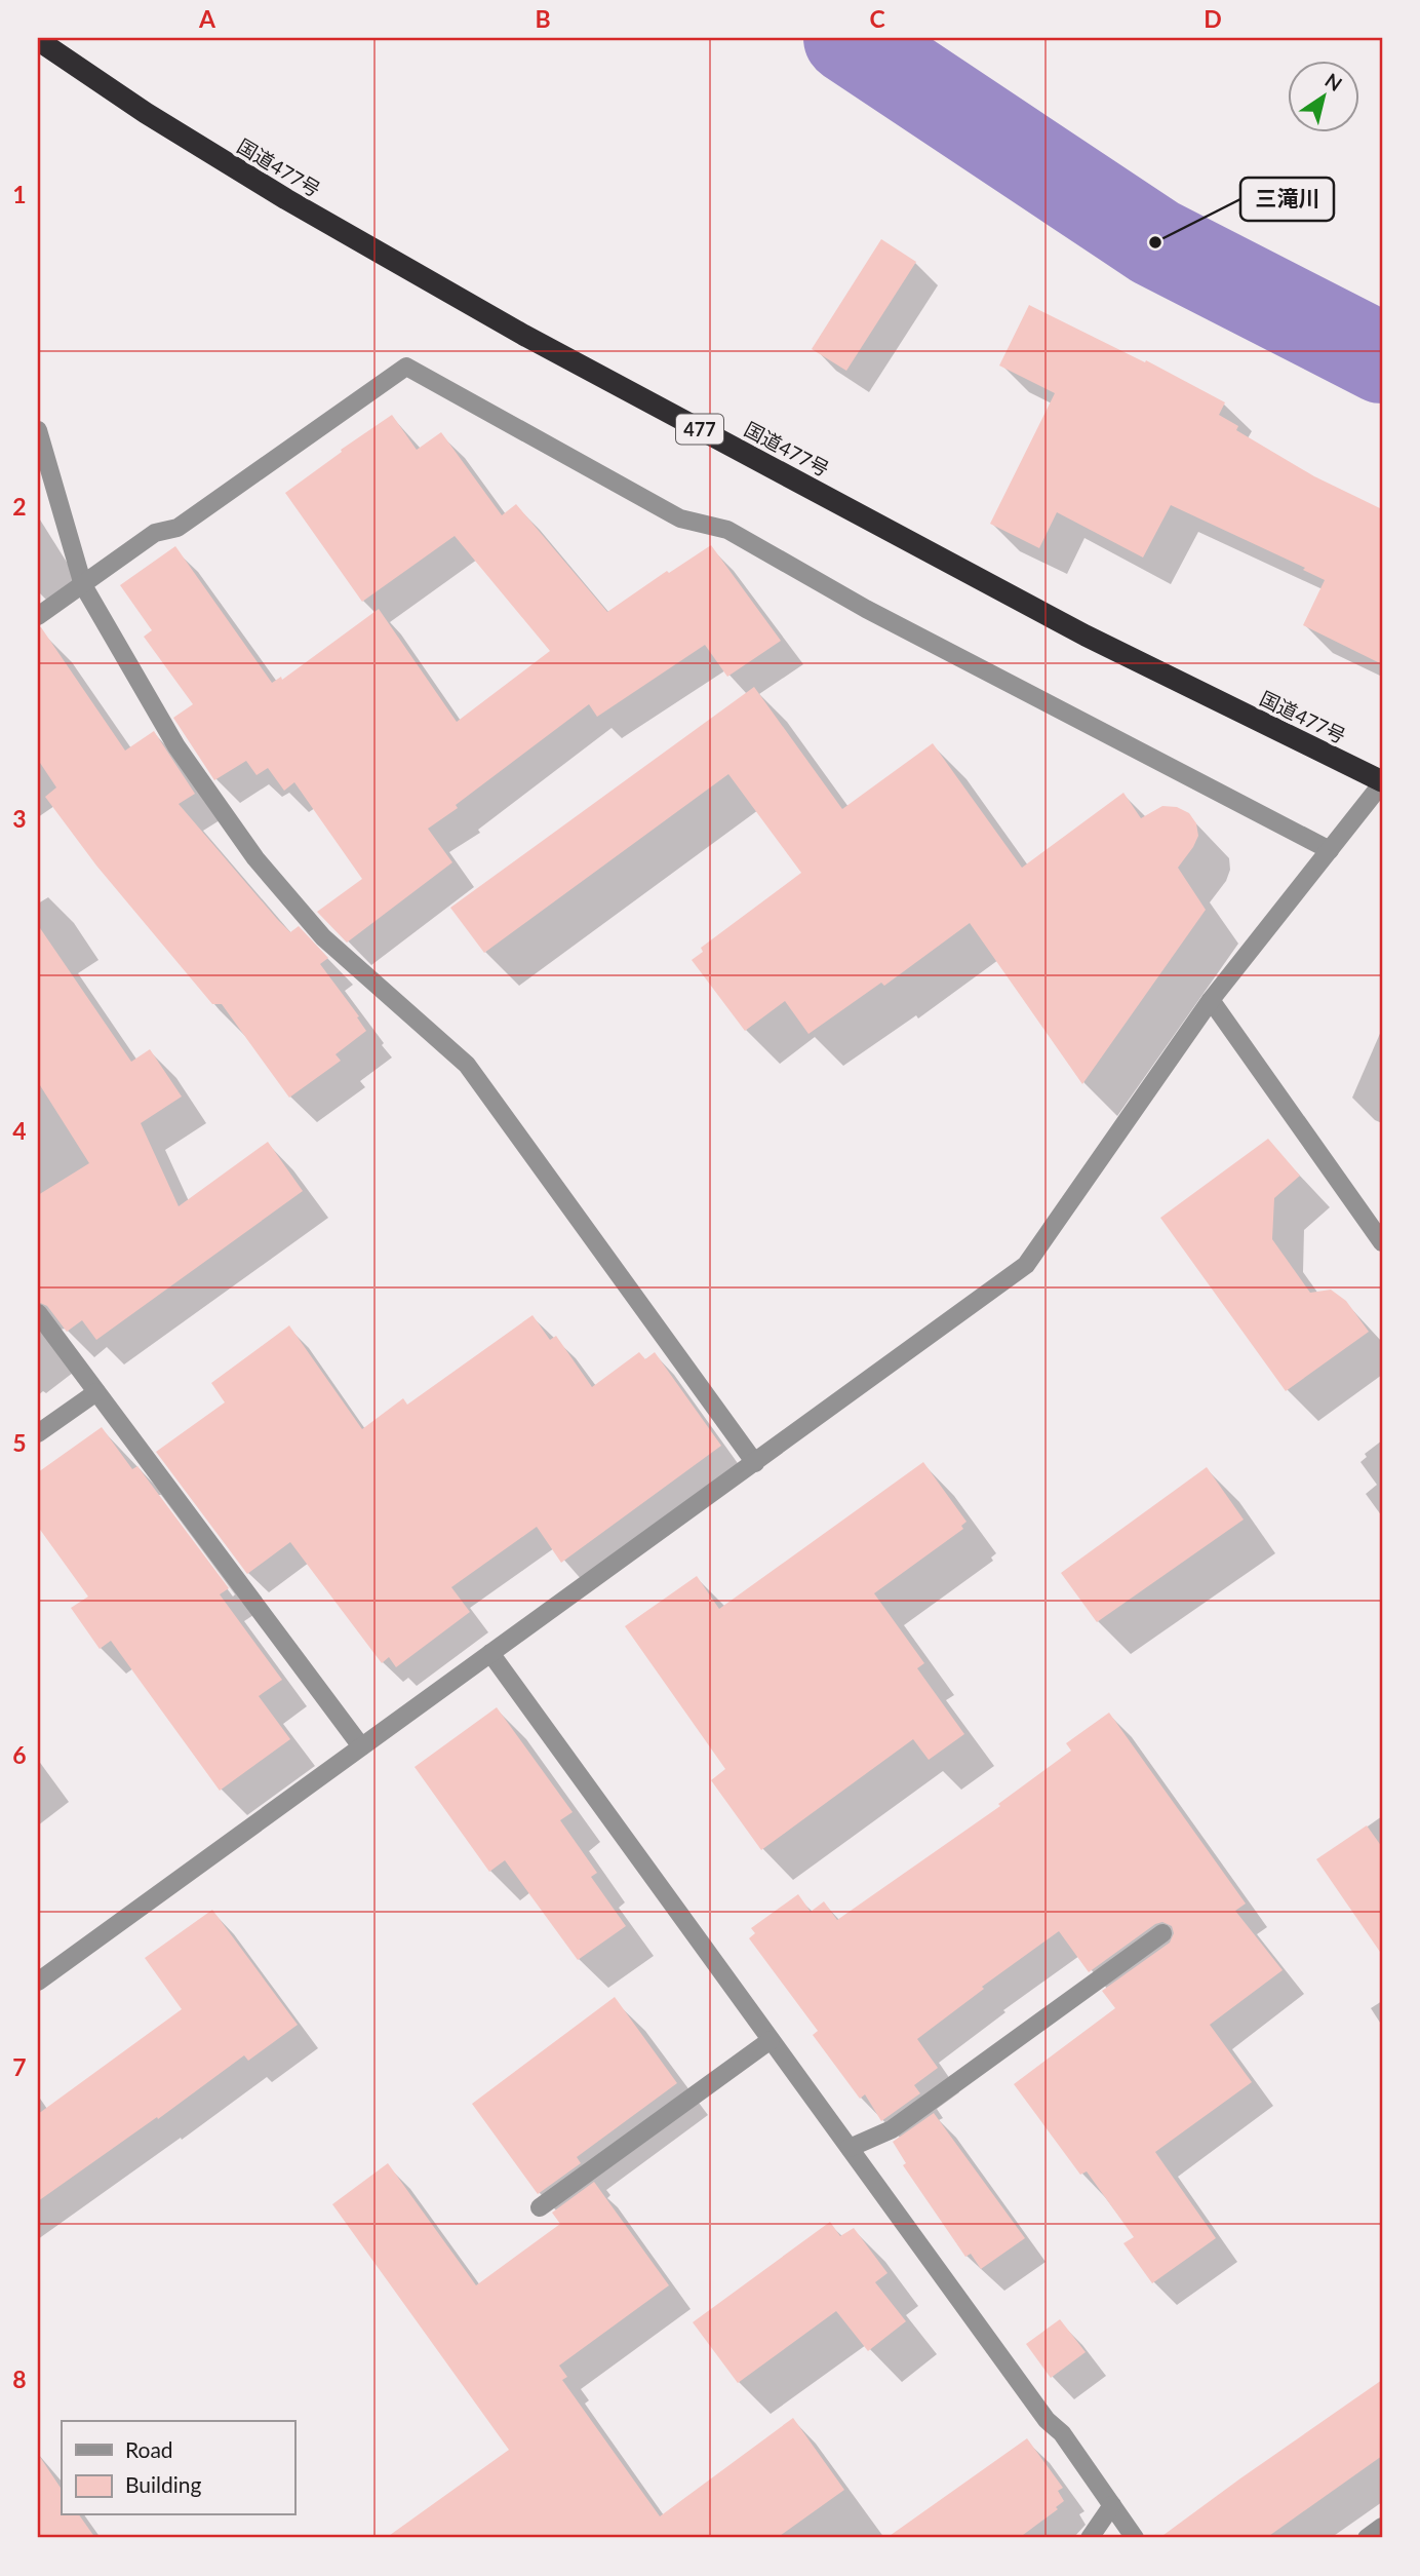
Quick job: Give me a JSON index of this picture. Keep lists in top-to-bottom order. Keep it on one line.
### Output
{"streets":{"highway":["国道477号","477"]},"places":["三滝川"],"legend":["Road","Building"],"north":"top right","grid":{"columns":["A","B","C","D"],"rows":["1","2","3","4","5","6","7","8"]}}
